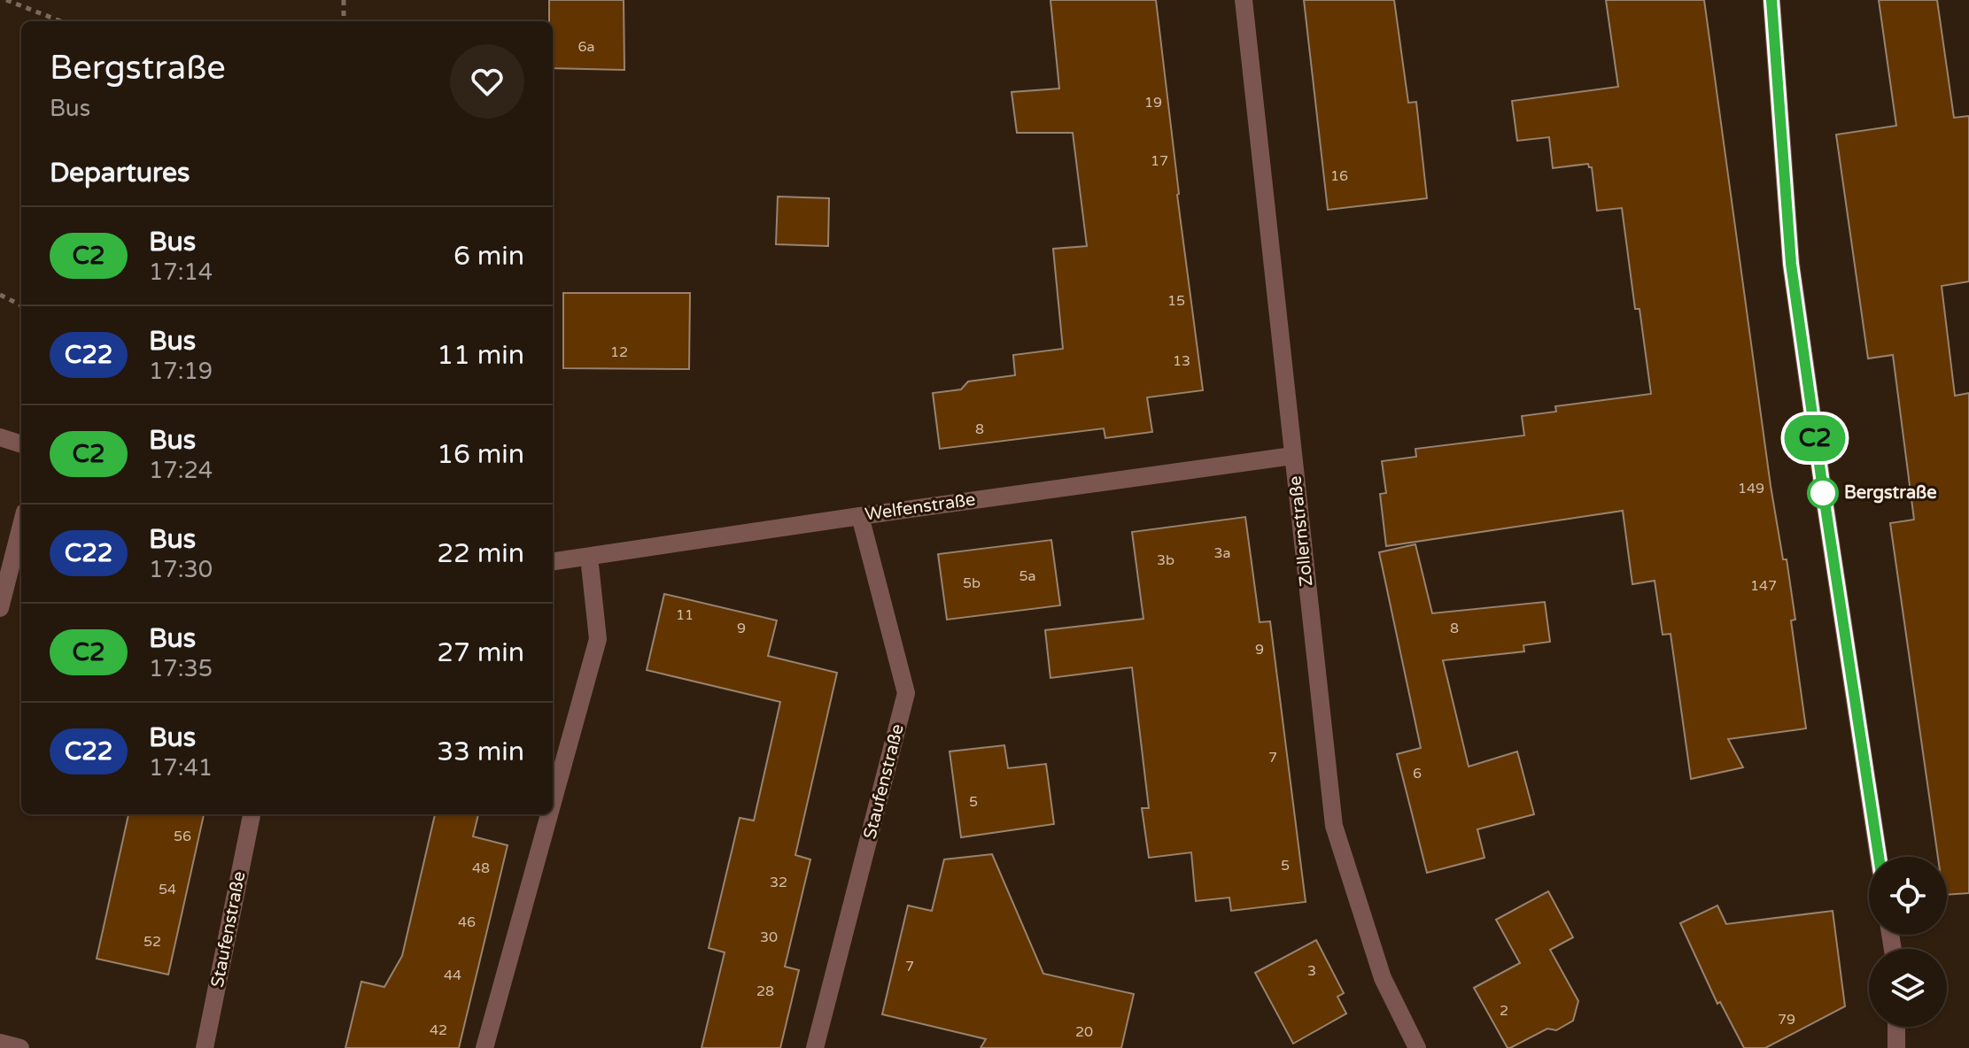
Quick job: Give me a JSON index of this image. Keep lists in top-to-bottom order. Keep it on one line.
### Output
{"streets":{"street":["Welfenstraße","Zollernstraße","Staufenstraße"]},"crossings":[["Welfenstraße","Zollernstraße"],["Welfenstraße","Staufenstraße"]],"places":["Bergstraße"],"lines":["bus line C2"],"house_numbers":["6a","19","17","16","15","12","13","8","149","3a","3b","5a","5b","147","11","9","8","9","7","6","5","56","5","48","32","54","46","30","52","7","3","44","28","2","79","42","20"],"page":{"on_map":"C2","heading":[["Bergstraße","Bus"],"Departures"],"list":[{"mark":"C2","name":"Bus","note":"17:14","value":"6 min"},{"mark":"C22","name":"Bus","note":"17:19","value":"11 min"},{"mark":"C2","name":"Bus","note":"17:24","value":"16 min"},{"mark":"C22","name":"Bus","note":"17:30","value":"22 min"},{"mark":"C2","name":"Bus","note":"17:35","value":"27 min"},{"mark":"C22","name":"Bus","note":"17:41","value":"33 min"}]}}
